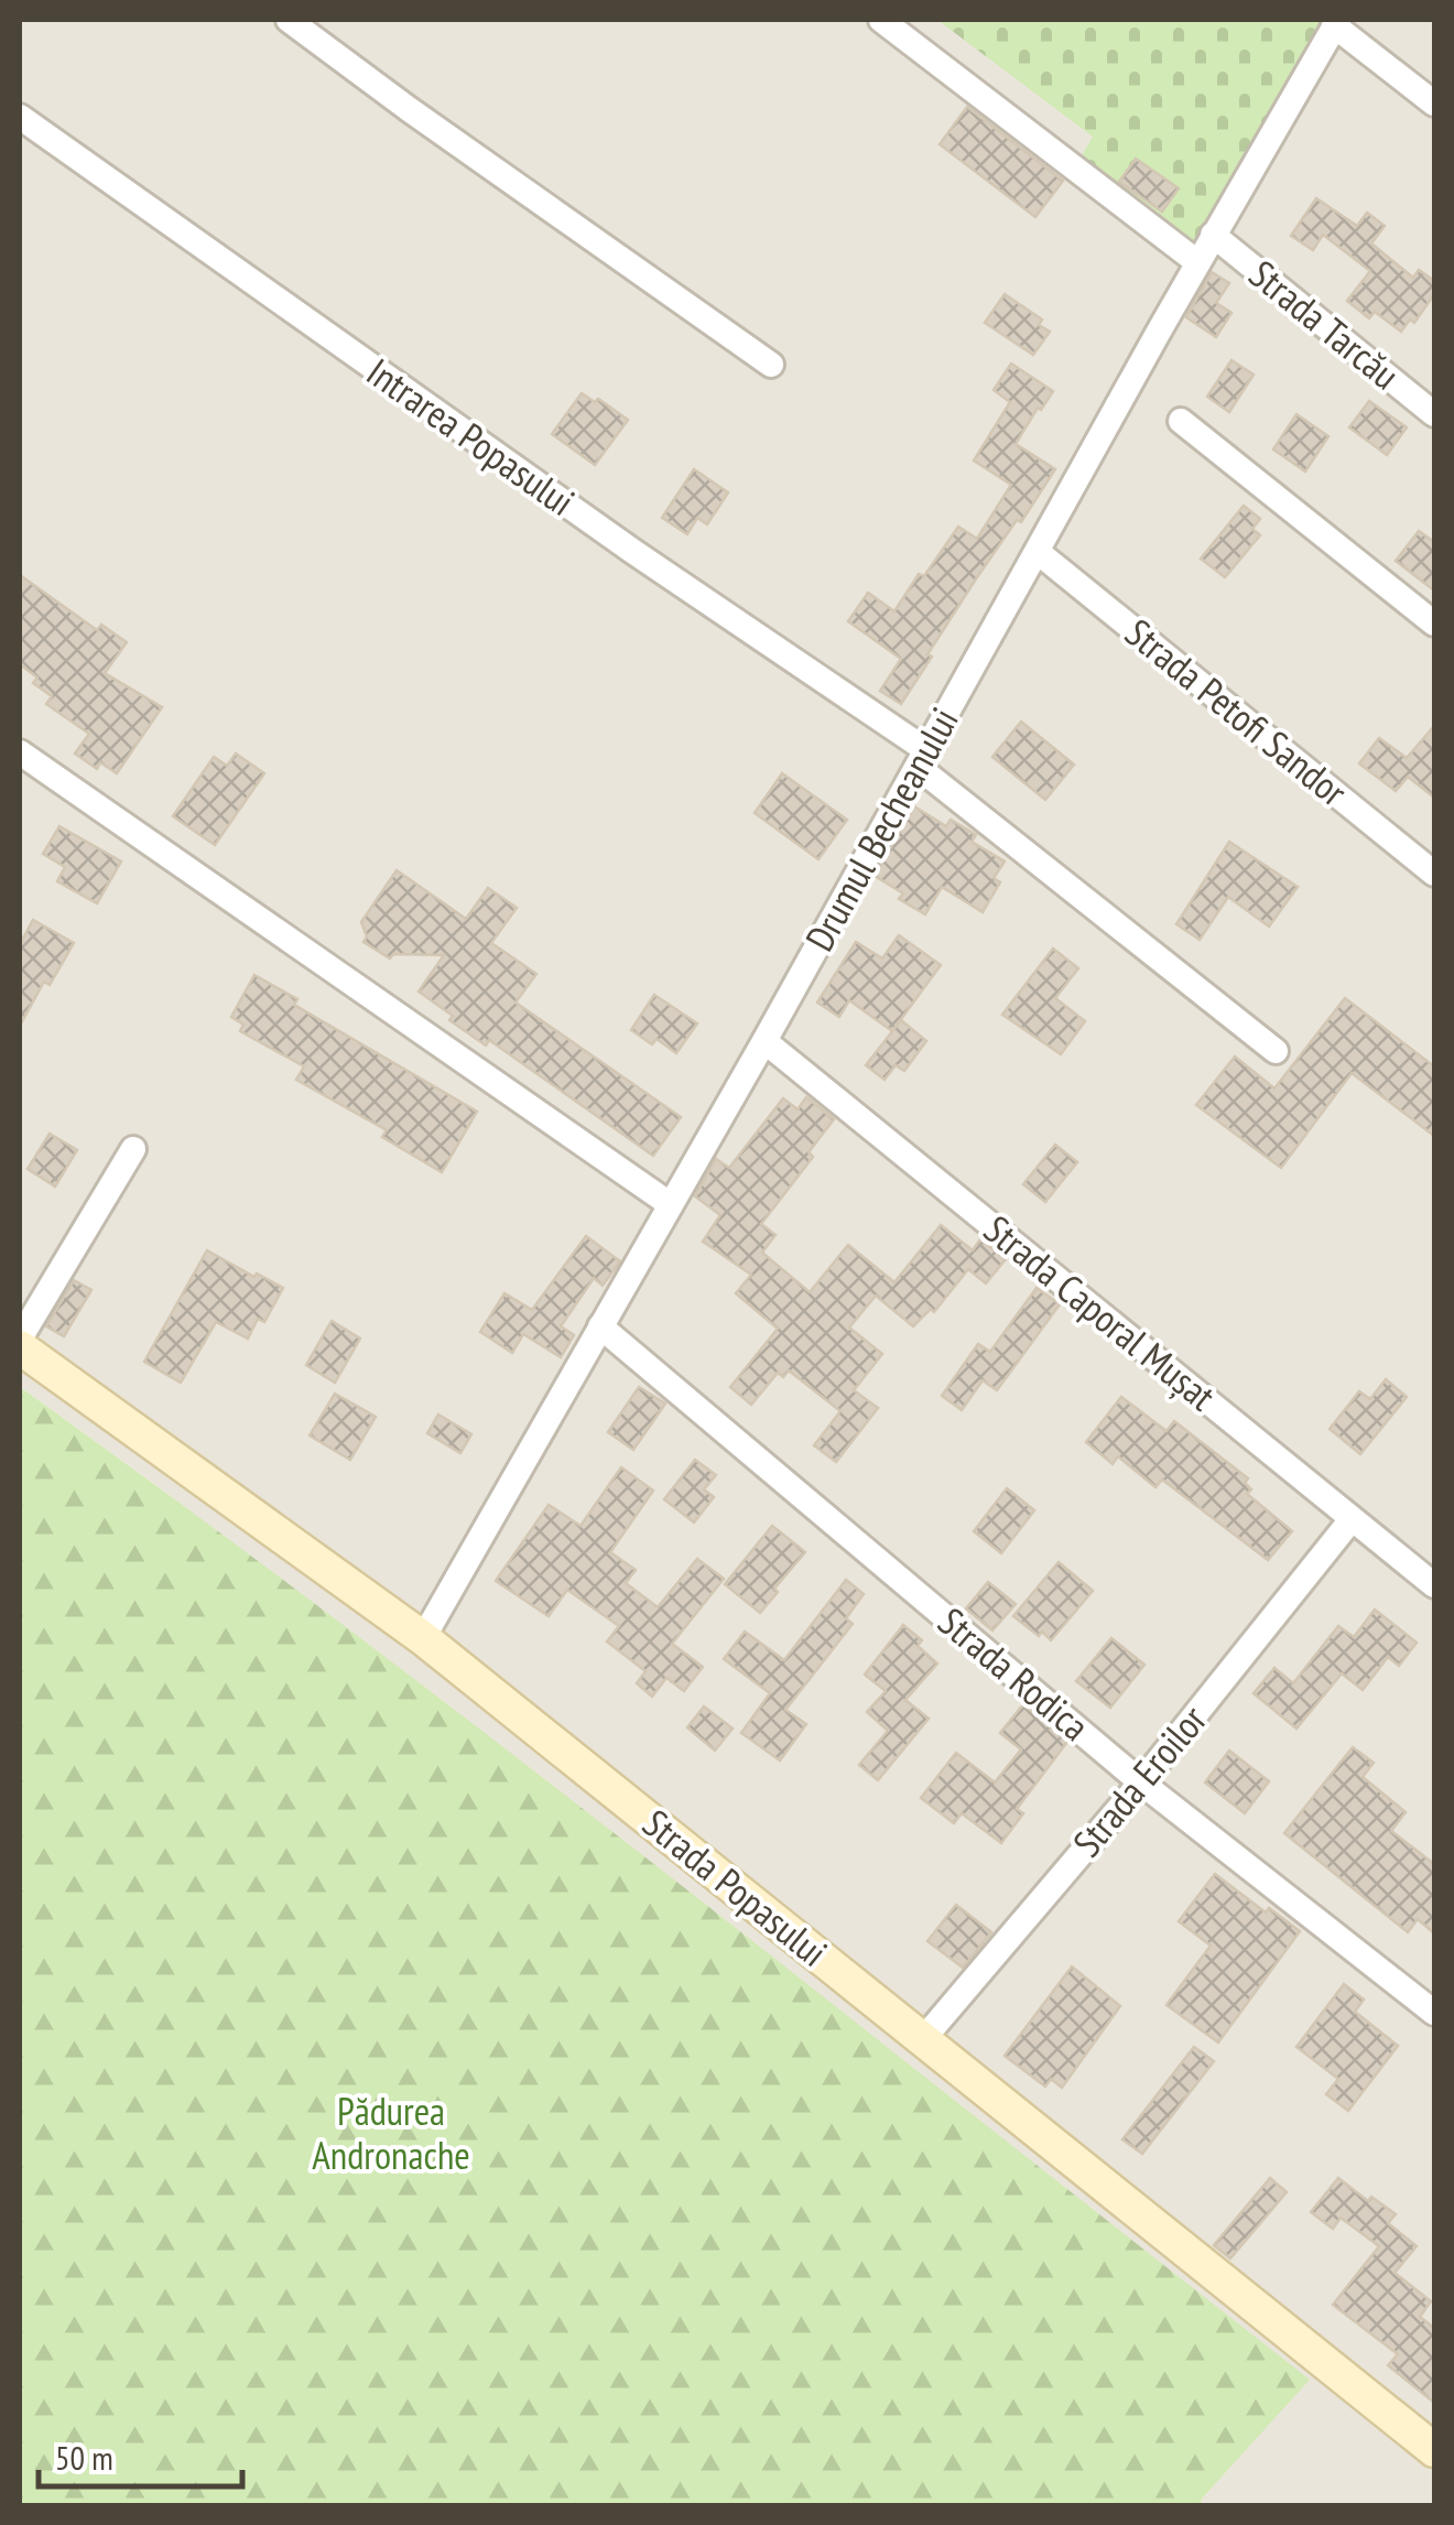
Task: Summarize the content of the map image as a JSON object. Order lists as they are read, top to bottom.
{
  "streets": {
    "street": [
      "Strada Tarcău",
      "Intrarea Popasului",
      "Strada Petofi Sandor",
      "Drumul Becheanului",
      "Strada Caporal Mușat",
      "Strada Rodica",
      "Strada Eroilor",
      "Strada Popasului"
    ]
  },
  "crossings": [
    ["Strada Tarcău", "Drumul Becheanului"],
    ["Intrarea Popasului", "Drumul Becheanului"],
    ["Strada Petofi Sandor", "Drumul Becheanului"],
    ["Drumul Becheanului", "Strada Caporal Mușat"],
    ["Drumul Becheanului", "Strada Rodica"],
    ["Drumul Becheanului", "Strada Popasului"],
    ["Strada Caporal Mușat", "Strada Eroilor"],
    ["Strada Rodica", "Strada Eroilor"],
    ["Strada Eroilor", "Strada Popasului"]
  ],
  "parks": ["Pădurea Andronache"],
  "scale_bar": "50 m"
}
